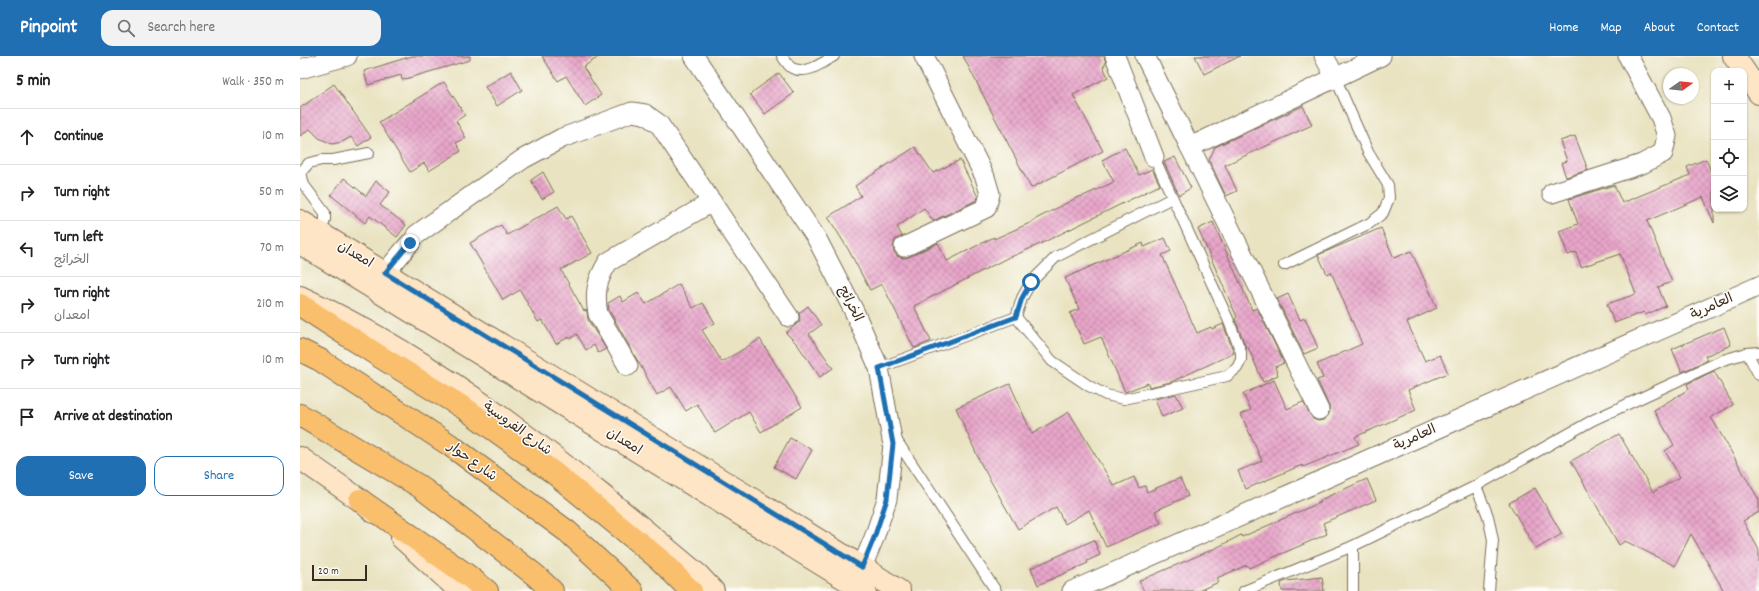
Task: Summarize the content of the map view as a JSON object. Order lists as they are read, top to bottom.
{
  "streets": {
    "highway": ["شارع حوار"],
    "street": [
      "امعدان",
      "الخرائج",
      "العامرية",
      "شارع الفروسية"
    ]
  },
  "crossings": [
    ["امعدان", "الخرائج"]
  ],
  "scale_bar": "20 m",
  "north": "right",
  "page": {
    "header": "Pinpoint",
    "search": "Search here",
    "nav": [
      "Home",
      "Map",
      "About",
      "Contact"
    ],
    "heading": ["5 min", "Walk · 350 m"],
    "map_buttons": ["+", "−"],
    "list": [
      ["Continue", "10 m"],
      ["Turn right", "50 m"],
      ["Turn left", "الخرائج", "70 m"],
      ["Turn right", "امعدان", "210 m"],
      ["Turn right", "10 m"],
      "Arrive at destination"
    ],
    "buttons": ["Save", "Share"],
    "scale": "20 m"
  }
}
